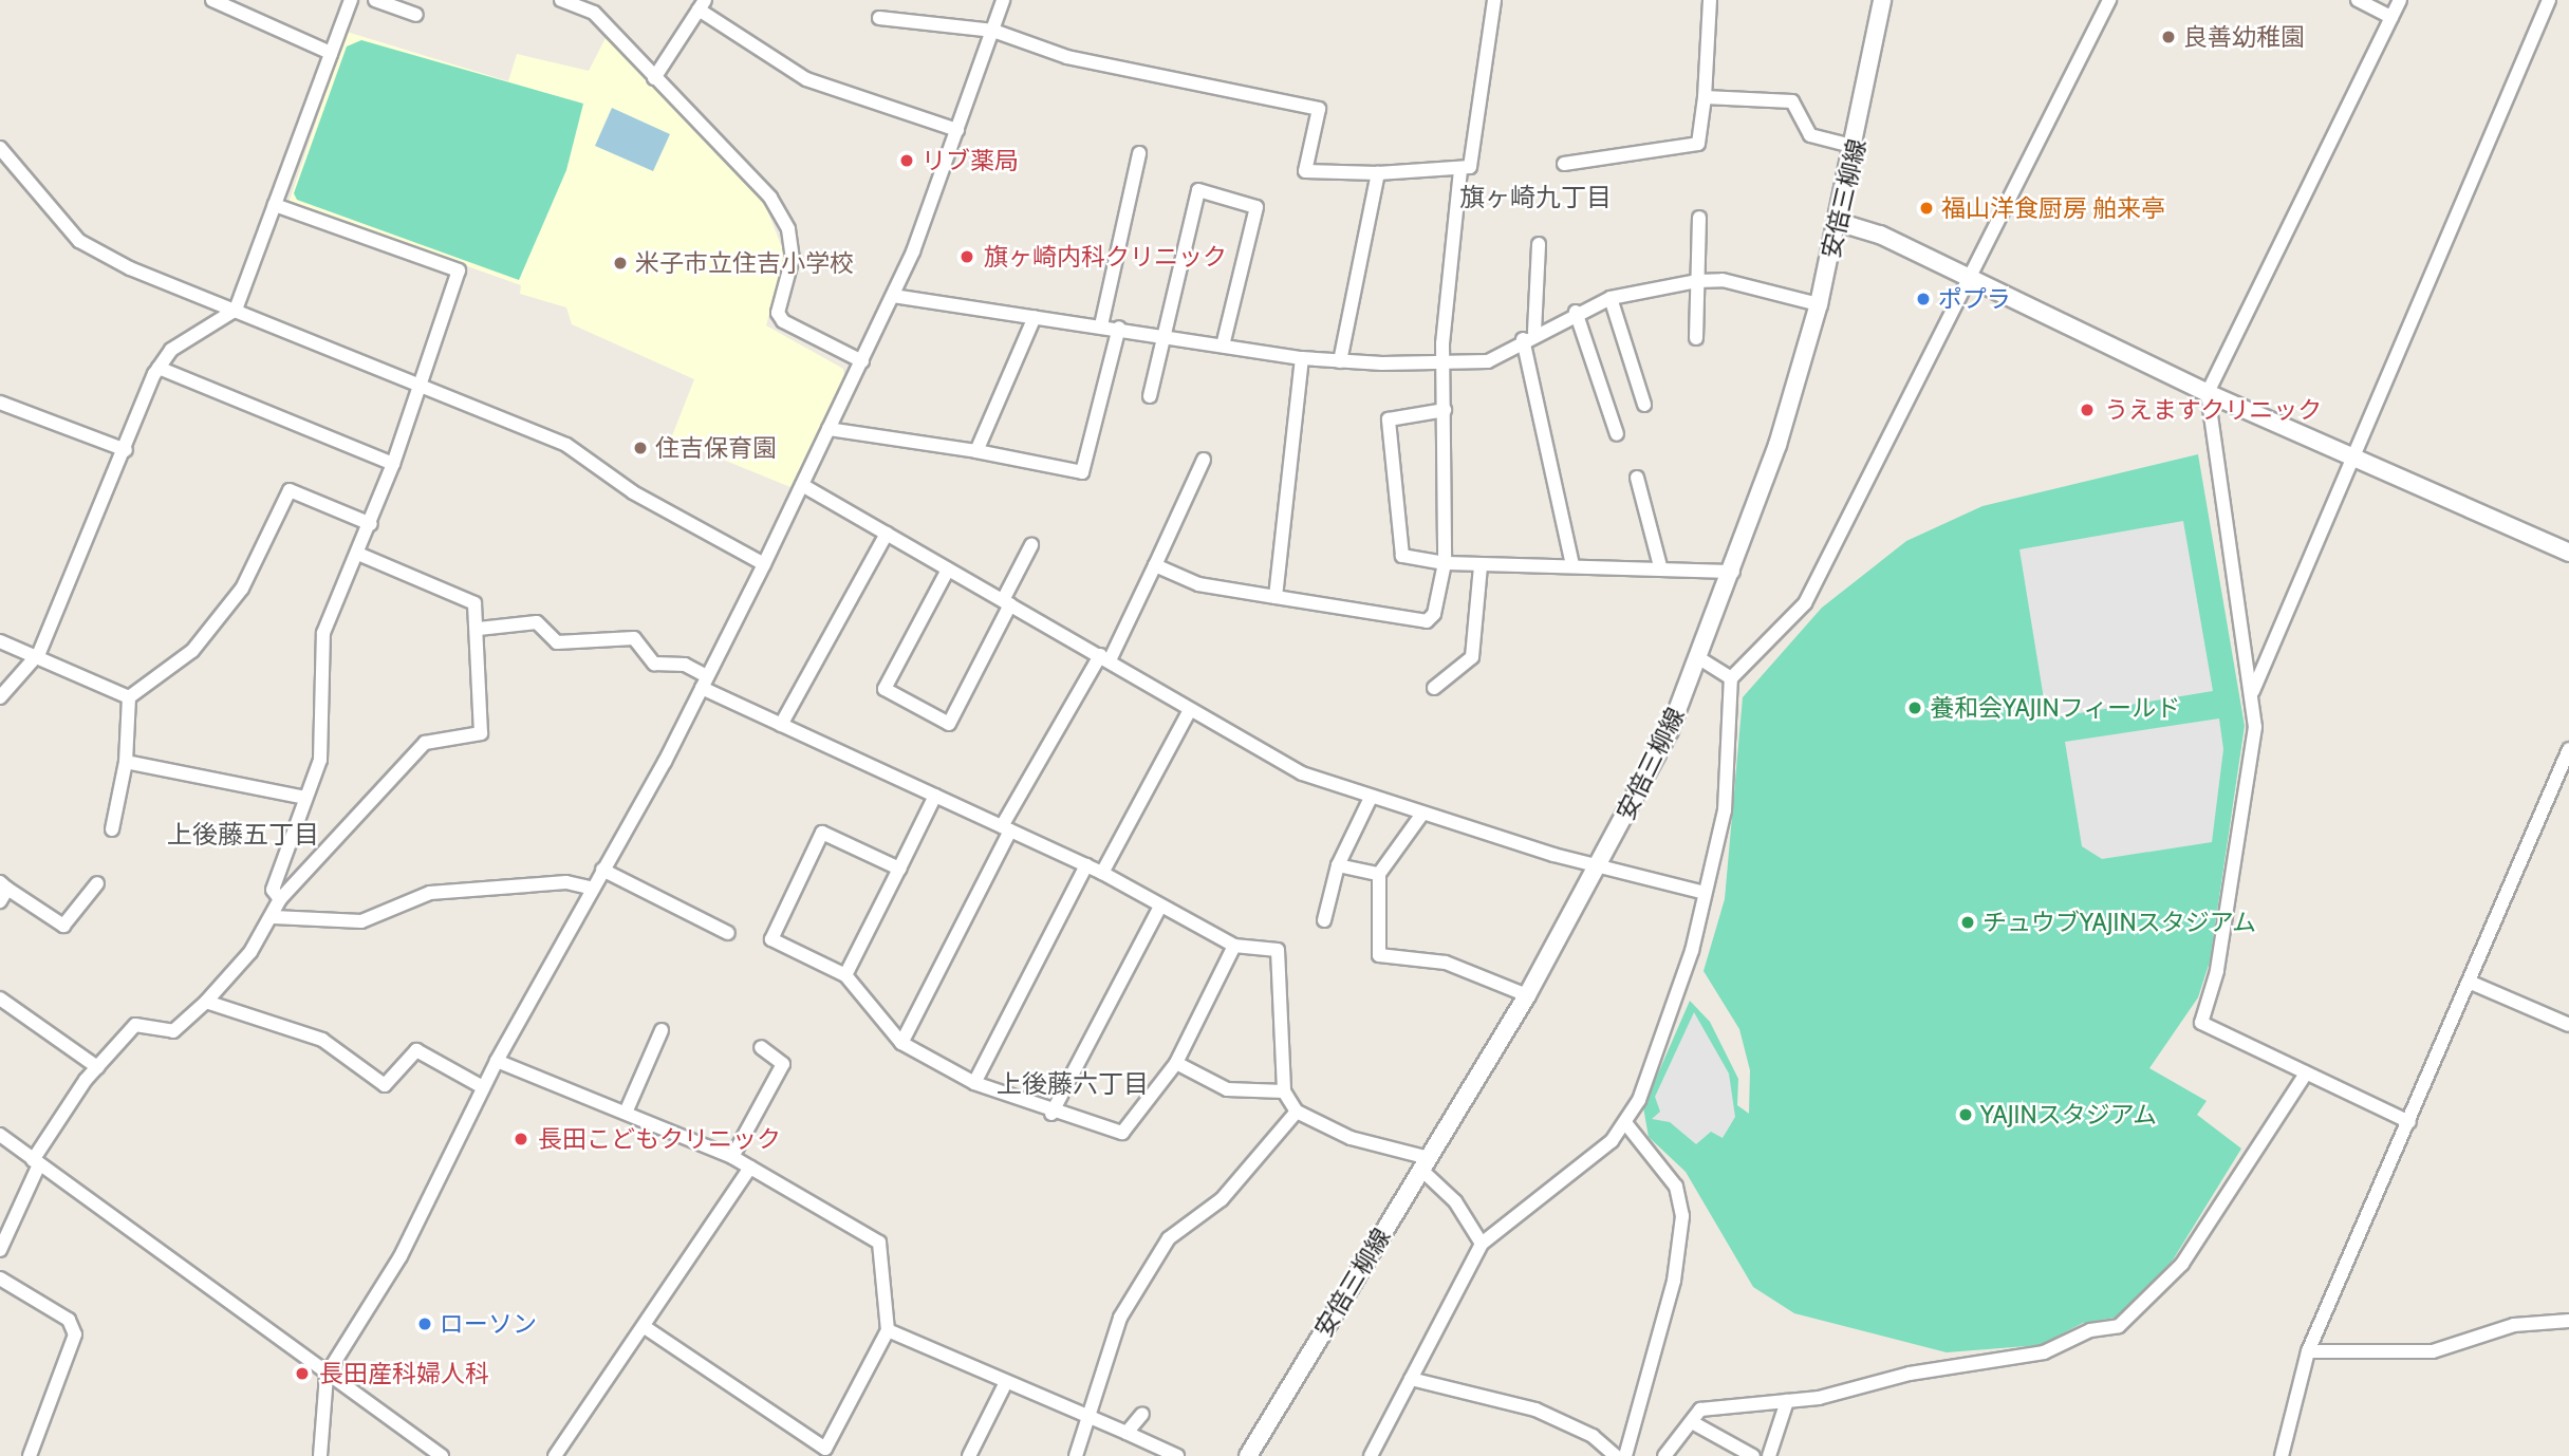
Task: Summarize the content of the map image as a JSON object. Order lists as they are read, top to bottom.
{
  "streets": {
    "street": ["安倍三柳線"]
  },
  "districts": ["旗ヶ崎九丁目", "上後藤五丁目", "上後藤六丁目"],
  "places": [
    "良善幼稚園",
    "リブ薬局",
    "福山洋食厨房 舶来亭",
    "旗ヶ崎内科クリニック",
    "米子市立住吉小学校",
    "ポプラ",
    "うえますクリニック",
    "住吉保育園",
    "養和会YAJINフィールド",
    "チュウブYAJINスタジアム",
    "YAJINスタジアム",
    "長田こどもクリニック",
    "ローソン",
    "長田産科婦人科"
  ]
}
